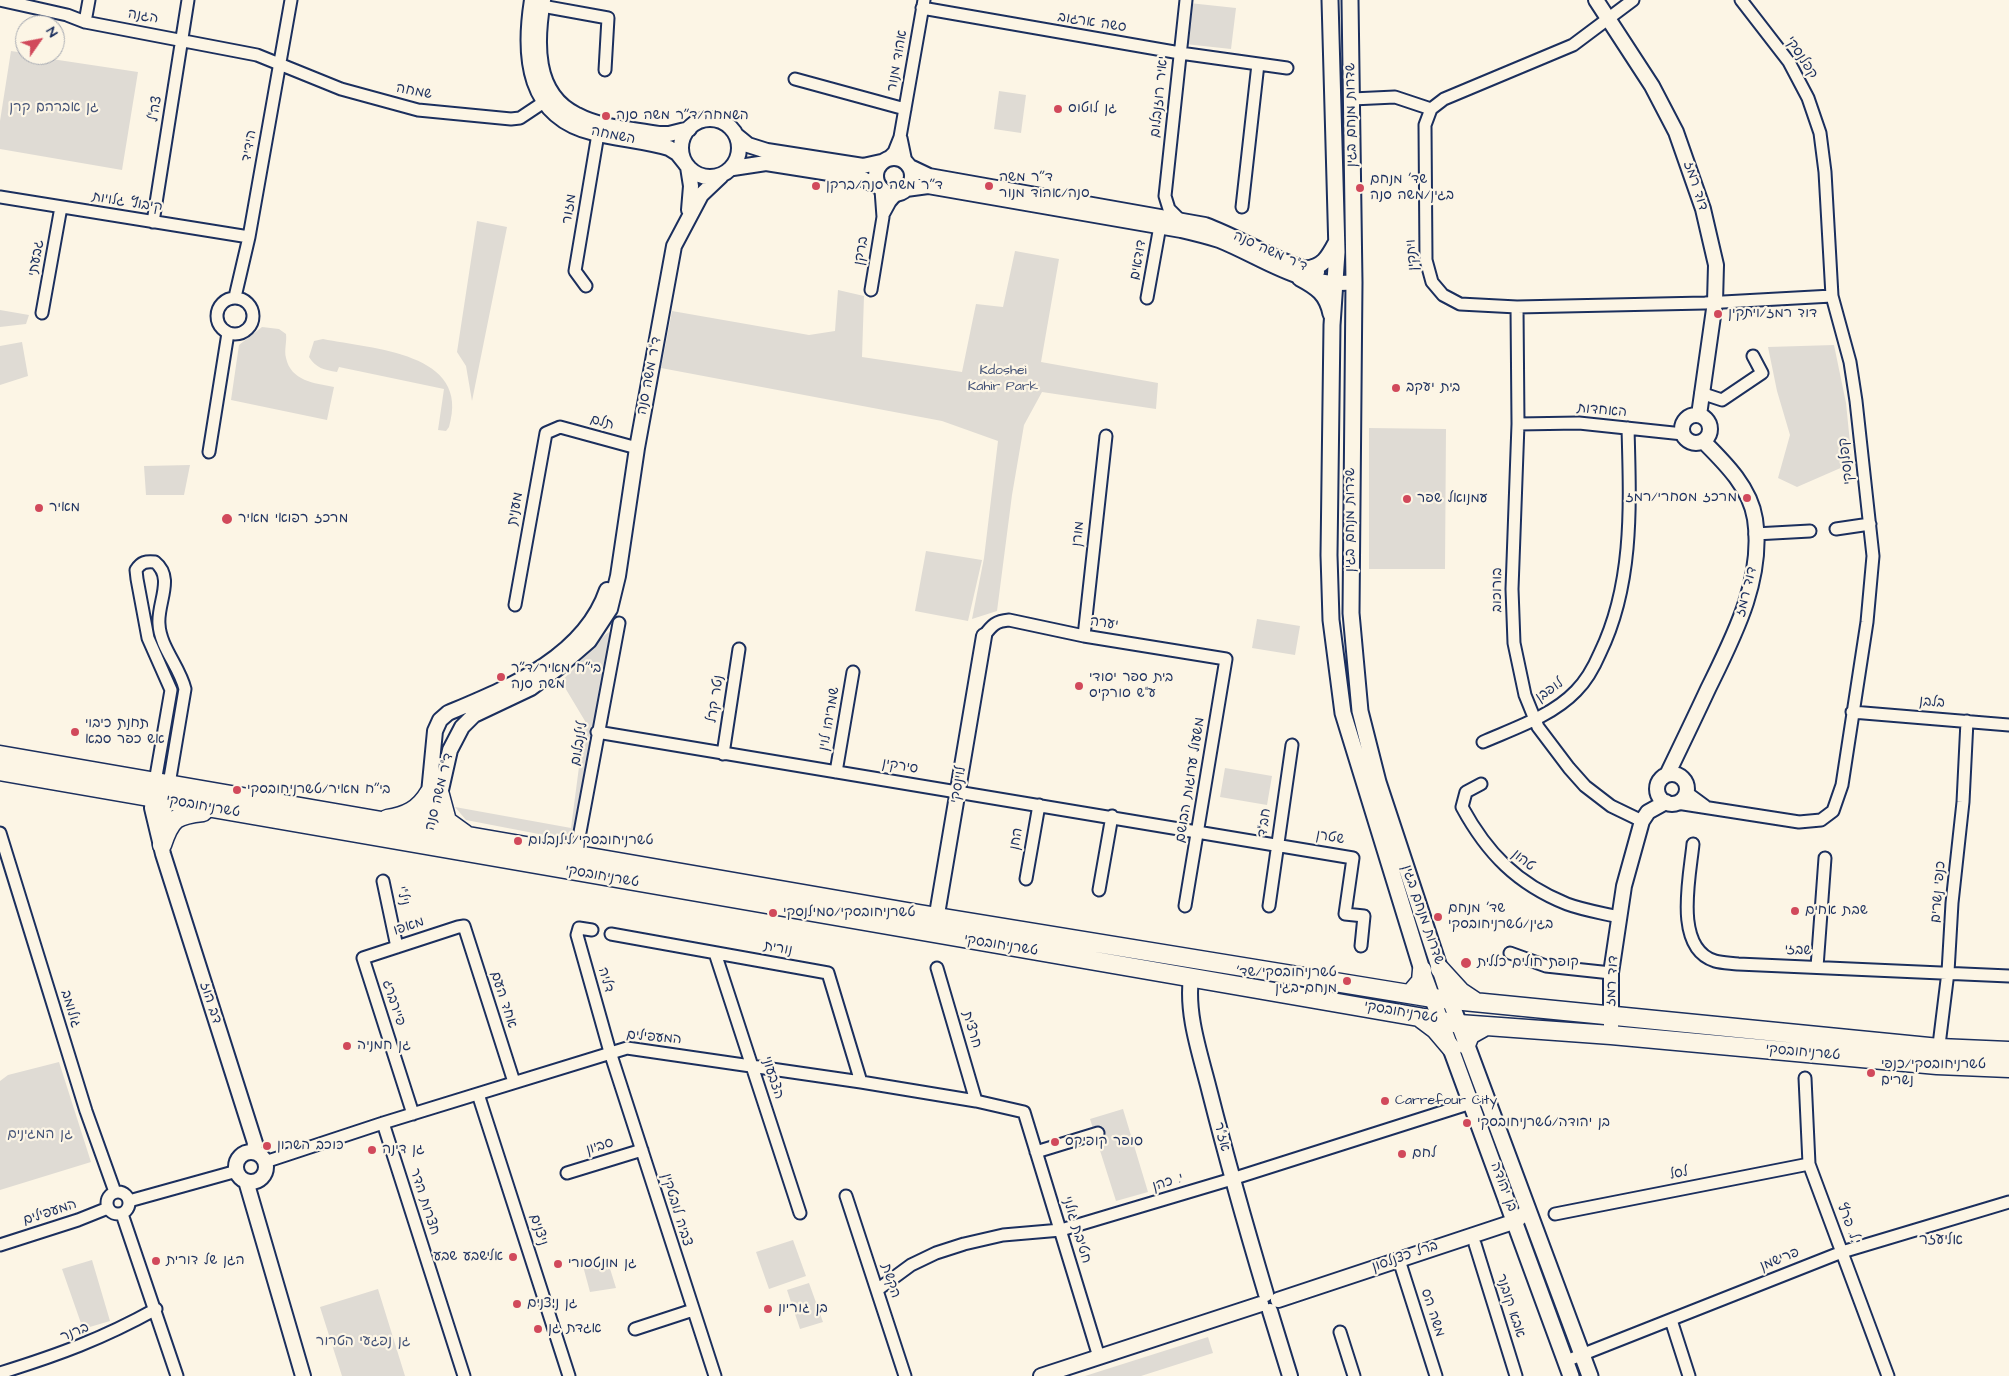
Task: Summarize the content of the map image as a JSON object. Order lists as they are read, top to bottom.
{
  "streets": {
    "main road": ["שדרות מנחם בגין", "טשרניחובסקי", "בן יהודה"],
    "street": [
      "הגנה",
      "סשה ארגוב",
      "קפלנסקי",
      "אהוד מנור",
      "שמחה",
      "יאיר רוזנבלום",
      "צה\"ל",
      "השמחה",
      "הידיד",
      "דוד רמז",
      "קיבוץ גלויות",
      "מזור",
      "ברקן",
      "ד\"ר משה סנה",
      "ויתקין",
      "גבעתי",
      "דודאים",
      "האחדות",
      "תלם",
      "מענית",
      "מורן",
      "בורוכוב",
      "יערה",
      "לופבן",
      "נטר קרל",
      "בלבן",
      "שמריהו לוין",
      "לילנבלום",
      "סירקין",
      "משעול ערוגות הבושם",
      "לוינסקי",
      "חב\"ד",
      "שטרן",
      "החן",
      "טהון",
      "כנפי נשרים",
      "ניל\"י",
      "מאפו",
      "נורית",
      "שבזי",
      "דליה",
      "אחד העם",
      "דב הוז",
      "פיירברג",
      "גולומב",
      "חרצית",
      "המעפילים",
      "הצבעוני",
      "אז\"ר",
      "סביון",
      "לסל",
      "י. כהן",
      "חצרות הדר",
      "צביה לובטקין",
      "י.ל. פרץ",
      "ניצנים",
      "חטיבת גולני",
      "ברל כצנלסון",
      "פרישמן",
      "הקשת",
      "אבא קובנר",
      "משה הס",
      "ברנר"
    ]
  },
  "crossings": [
    ["הגנה", "שמחה"],
    ["הגנה", "צה\"ל"],
    ["הגנה", "הידיד"],
    ["סשה ארגוב", "אהוד מנור"],
    ["סשה ארגוב", "יאיר רוזנבלום"],
    ["קפלנסקי", "דוד רמז"],
    ["קפלנסקי", "ויתקין"],
    ["קפלנסקי", "בלבן"],
    ["אהוד מנור", "ברקן"],
    ["אהוד מנור", "ד\"ר משה סנה"],
    ["שמחה", "השמחה"],
    ["שמחה", "הידיד"],
    ["צה\"ל", "קיבוץ גלויות"],
    ["שדרות מנחם בגין", "ד\"ר משה סנה"],
    ["שדרות מנחם בגין", "טשרניחובסקי"],
    ["שדרות מנחם בגין", "בן יהודה"],
    ["השמחה", "מזור"],
    ["השמחה", "ד\"ר משה סנה"],
    ["הידיד", "קיבוץ גלויות"],
    ["דוד רמז", "ויתקין"],
    ["דוד רמז", "האחדות"],
    ["דוד רמז", "בורוכוב"],
    ["דוד רמז", "טשרניחובסקי"],
    ["דוד רמז", "טהון"],
    ["קיבוץ גלויות", "גבעתי"],
    ["ברקן", "ד\"ר משה סנה"],
    ["ד\"ר משה סנה", "דודאים"],
    ["ד\"ר משה סנה", "תלם"],
    ["ד\"ר משה סנה", "טשרניחובסקי"],
    ["ויתקין", "בורוכוב"],
    ["האחדות", "בורוכוב"],
    ["האחדות", "לופבן"],
    ["תלם", "מענית"],
    ["מורן", "יערה"],
    ["בורוכוב", "לופבן"],
    ["יערה", "משעול ערוגות הבושם"],
    ["יערה", "לוינסקי"],
    ["נטר קרל", "סירקין"],
    ["בלבן", "כנפי נשרים"],
    ["שמריהו לוין", "סירקין"],
    ["לילנבלום", "סירקין"],
    ["לילנבלום", "טשרניחובסקי"],
    ["סירקין", "משעול ערוגות הבושם"],
    ["סירקין", "לוינסקי"],
    ["סירקין", "שטרן"],
    ["סירקין", "החן"],
    ["משעול ערוגות הבושם", "שטרן"],
    ["לוינסקי", "טשרניחובסקי"],
    ["טשרניחובסקי", "כנפי נשרים"],
    ["טשרניחובסקי", "דב הוז"],
    ["טשרניחובסקי", "אז\"ר"],
    ["טשרניחובסקי", "בן יהודה"],
    ["חב\"ד", "שטרן"],
    ["כנפי נשרים", "שבזי"],
    ["ניל\"י", "מאפו"],
    ["מאפו", "אחד העם"],
    ["מאפו", "פיירברג"],
    ["נורית", "המעפילים"],
    ["נורית", "הצבעוני"],
    ["דליה", "המעפילים"],
    ["דליה", "צביה לובטקין"],
    ["אחד העם", "המעפילים"],
    ["דב הוז", "המעפילים"],
    ["פיירברג", "המעפילים"],
    ["גולומב", "המעפילים"],
    ["חרצית", "המעפילים"],
    ["המעפילים", "הצבעוני"],
    ["המעפילים", "חצרות הדר"],
    ["המעפילים", "צביה לובטקין"],
    ["המעפילים", "ניצנים"],
    ["המעפילים", "חטיבת גולני"],
    ["אז\"ר", "י. כהן"],
    ["אז\"ר", "ברל כצנלסון"],
    ["סביון", "צביה לובטקין"],
    ["לסל", "י.ל. פרץ"],
    ["י. כהן", "בן יהודה"],
    ["י. כהן", "חטיבת גולני"],
    ["י. כהן", "הקשת"],
    ["בן יהודה", "ברל כצנלסון"],
    ["בן יהודה", "פרישמן"],
    ["י.ל. פרץ", "פרישמן"],
    ["חטיבת גולני", "ברל כצנלסון"],
    ["ברל כצנלסון", "משה הס"]
  ],
  "districts": ["אליעזר"],
  "parks": [
    "גן אברהם קרן",
    "Kdoshei Kahir Park",
    "גן המגינים",
    "גן נפגעי הטרור"
  ],
  "places": [
    "גן לוטוס",
    "השמחה/ד״ר משה סנה",
    "ד״ר משה סנה/ברקן",
    "ד״ר משה סנה/אהוד מנור",
    "שד׳ מנחם בגין/משה סנה",
    "דוד רמז/ויתקין",
    "בית יעקב",
    "מרכז מסחרי/רמז",
    "עמנואל שפר",
    "מאיר",
    "מרכז רפואי מאיר",
    "בי״ח מאיר/ד״ר משה סנה",
    "בית ספר יסודי ע\"ש סורקיס",
    "תחנת כיבוי אש כפר סבא",
    "בי״ח מאיר/טשרניחובסקי",
    "טשרניחובסקי/לילנבלום",
    "שבת אחים",
    "טשרניחובסקי/סמילנסקי",
    "שד׳ מנחם בגין/טשרניחובסקי",
    "קופת חולים כללית",
    "טשרניחובסקי/שד׳ מנחם בגין",
    "גן חמניה",
    "טשרניחובסקי/כנפי נשרים",
    "Carrefour City",
    "בן יהודה/טשרניחובסקי",
    "סופר קופיקס",
    "כוכב השרון",
    "גן דינה",
    "לחם",
    "אלישבע שבע",
    "הגן של דורית",
    "גן מונטסורי",
    "גן ניצנים",
    "בן גוריון",
    "אגדת גן"
  ],
  "north": "top right"
}
